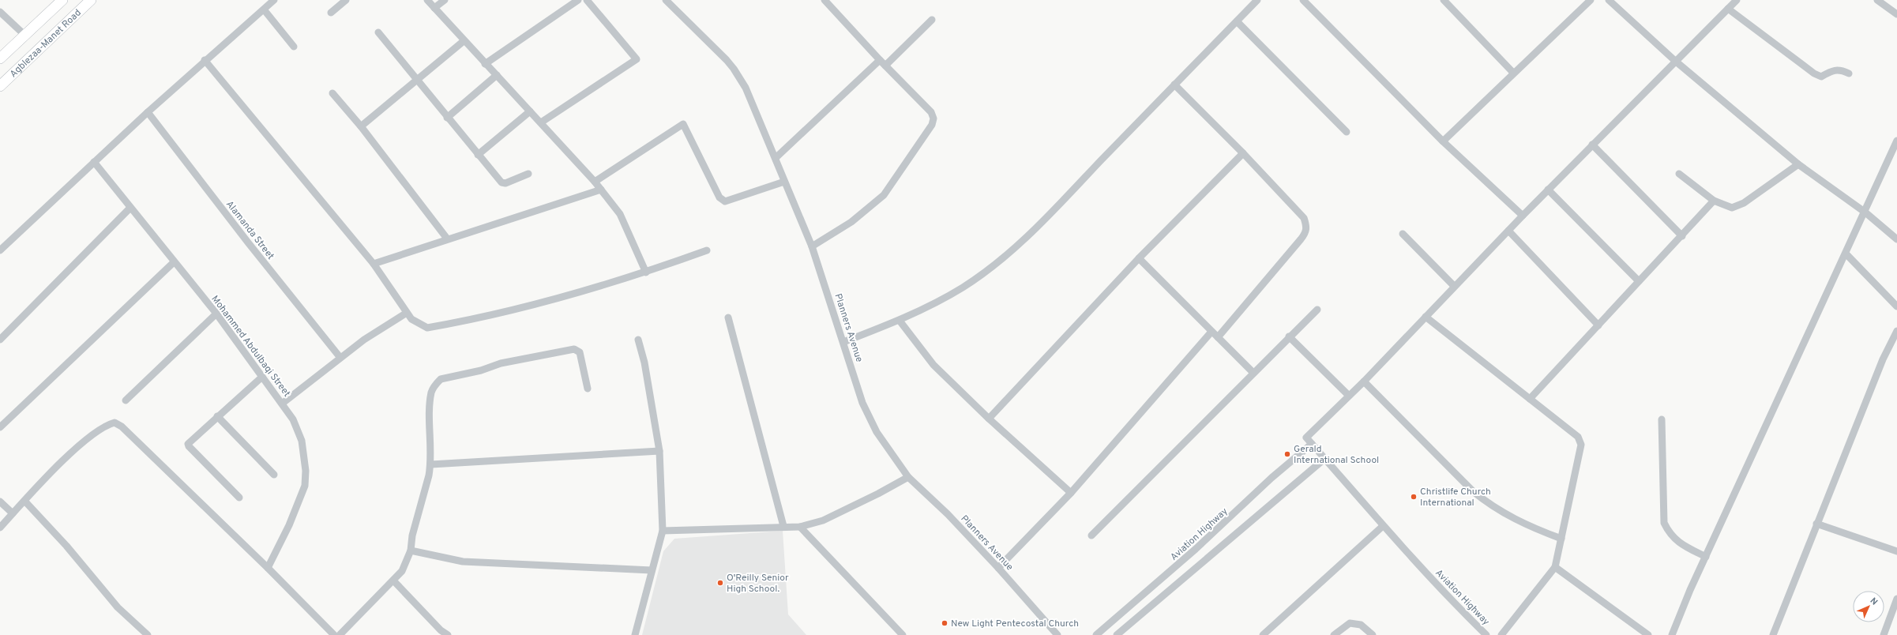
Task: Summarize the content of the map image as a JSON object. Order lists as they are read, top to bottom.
{
  "streets": {
    "main road": ["Agblezaa-Manet Road"],
    "street": [
      "Alamanda Street",
      "Planners Avenue",
      "Mohammed Abdulbaqi Street",
      "Aviation Highway"
    ]
  },
  "places": [
    "Gerald International School",
    "Christlife Church International",
    "O'Reilly Senior High School.",
    "New Light Pentecostal Church"
  ],
  "north": "top right"
}
